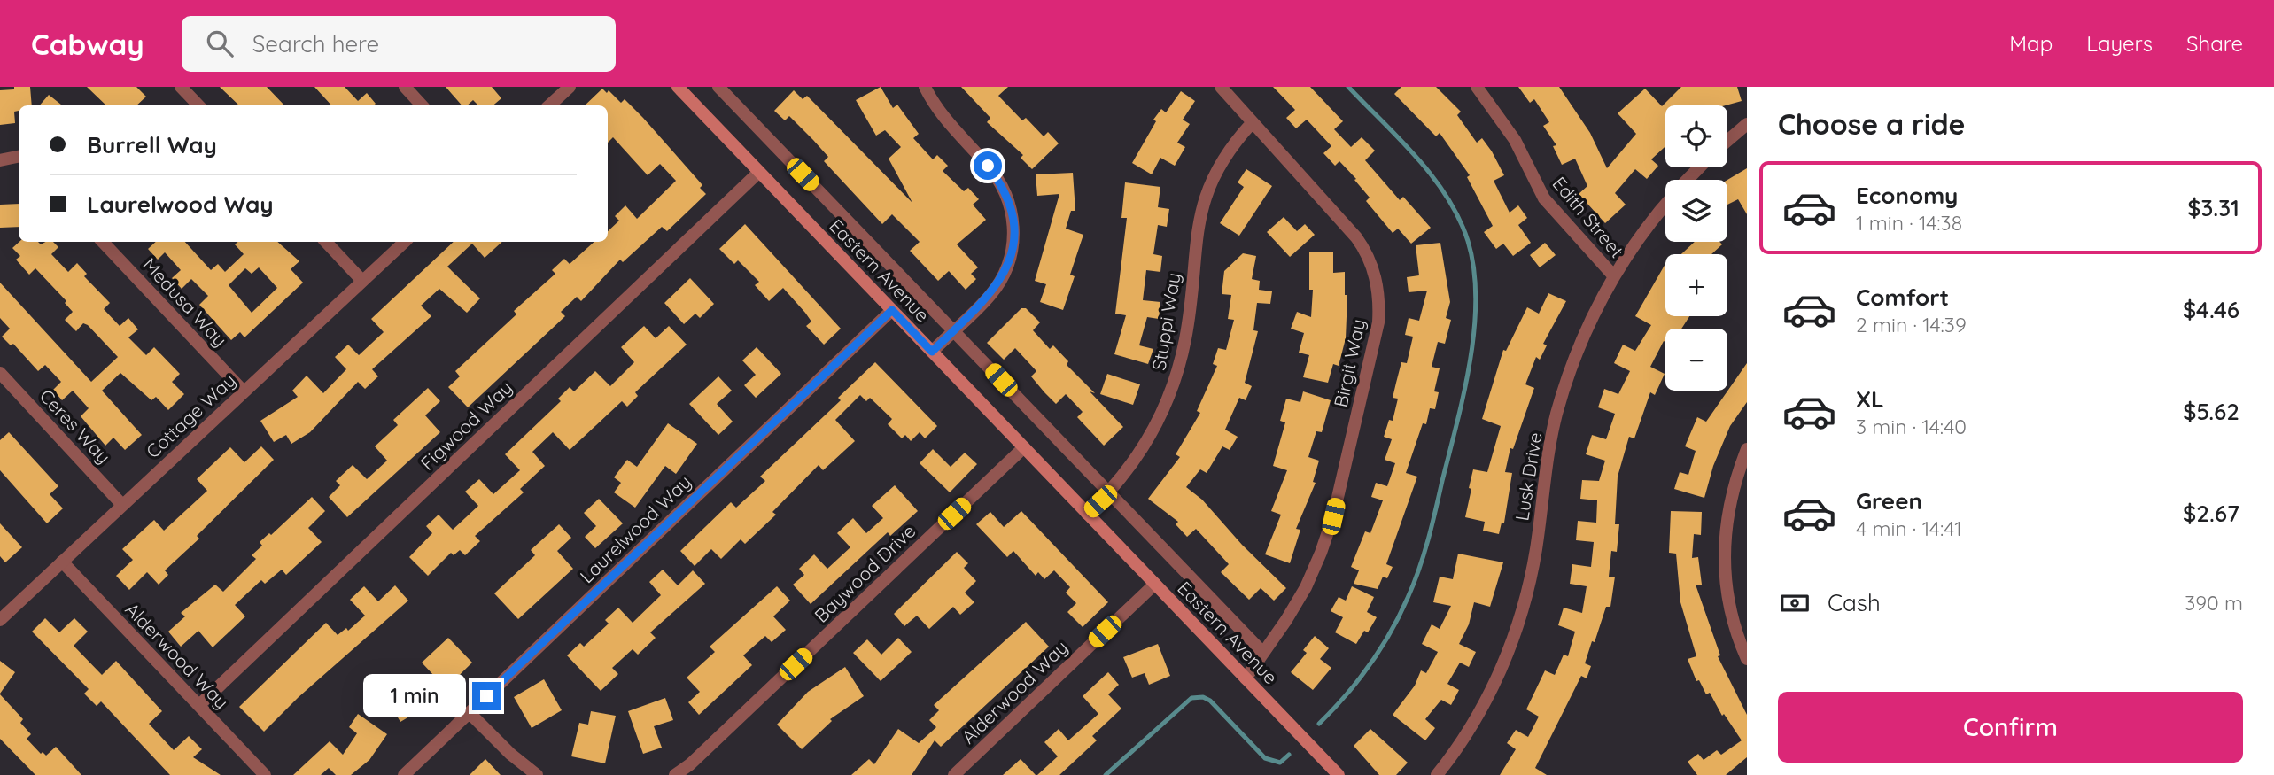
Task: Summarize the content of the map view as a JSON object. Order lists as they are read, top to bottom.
{
  "streets": {
    "main road": ["Eastern Avenue"],
    "street": [
      "Edith Street",
      "Medusa Way",
      "Stuppi Way",
      "Birgit Way",
      "Cottage Way",
      "Figwood Way",
      "Ceres Way",
      "Lusk Drive",
      "Laurelwood Way",
      "Baywood Drive",
      "Alderwood Way"
    ]
  },
  "crossings": [
    ["Edith Street", "Lusk Drive"],
    ["Eastern Avenue", "Stuppi Way"],
    ["Eastern Avenue", "Birgit Way"],
    ["Eastern Avenue", "Figwood Way"],
    ["Eastern Avenue", "Laurelwood Way"],
    ["Eastern Avenue", "Baywood Drive"],
    ["Eastern Avenue", "Alderwood Way"],
    ["Medusa Way", "Cottage Way"],
    ["Stuppi Way", "Birgit Way"],
    ["Cottage Way", "Ceres Way"],
    ["Cottage Way", "Alderwood Way"],
    ["Figwood Way", "Alderwood Way"]
  ],
  "page": {
    "header": "Cabway",
    "search": "Search here",
    "nav": ["Map", "Layers", "Share"],
    "heading": "Choose a ride",
    "map_buttons": ["+", "−"],
    "banner": ["Burrell Way", "Laurelwood Way"],
    "list": [
      {
        "name": "Economy",
        "note": "1 min · 14:38",
        "value": "$3.31"
      },
      {
        "name": "Comfort",
        "note": "2 min · 14:39",
        "value": "$4.46"
      },
      {
        "name": "XL",
        "note": "3 min · 14:40",
        "value": "$5.62"
      },
      {
        "name": "Green",
        "note": "4 min · 14:41",
        "value": "$2.67"
      }
    ],
    "pay": ["Cash", "390 m"],
    "bubble": "1 min",
    "buttons": "Confirm"
  }
}
